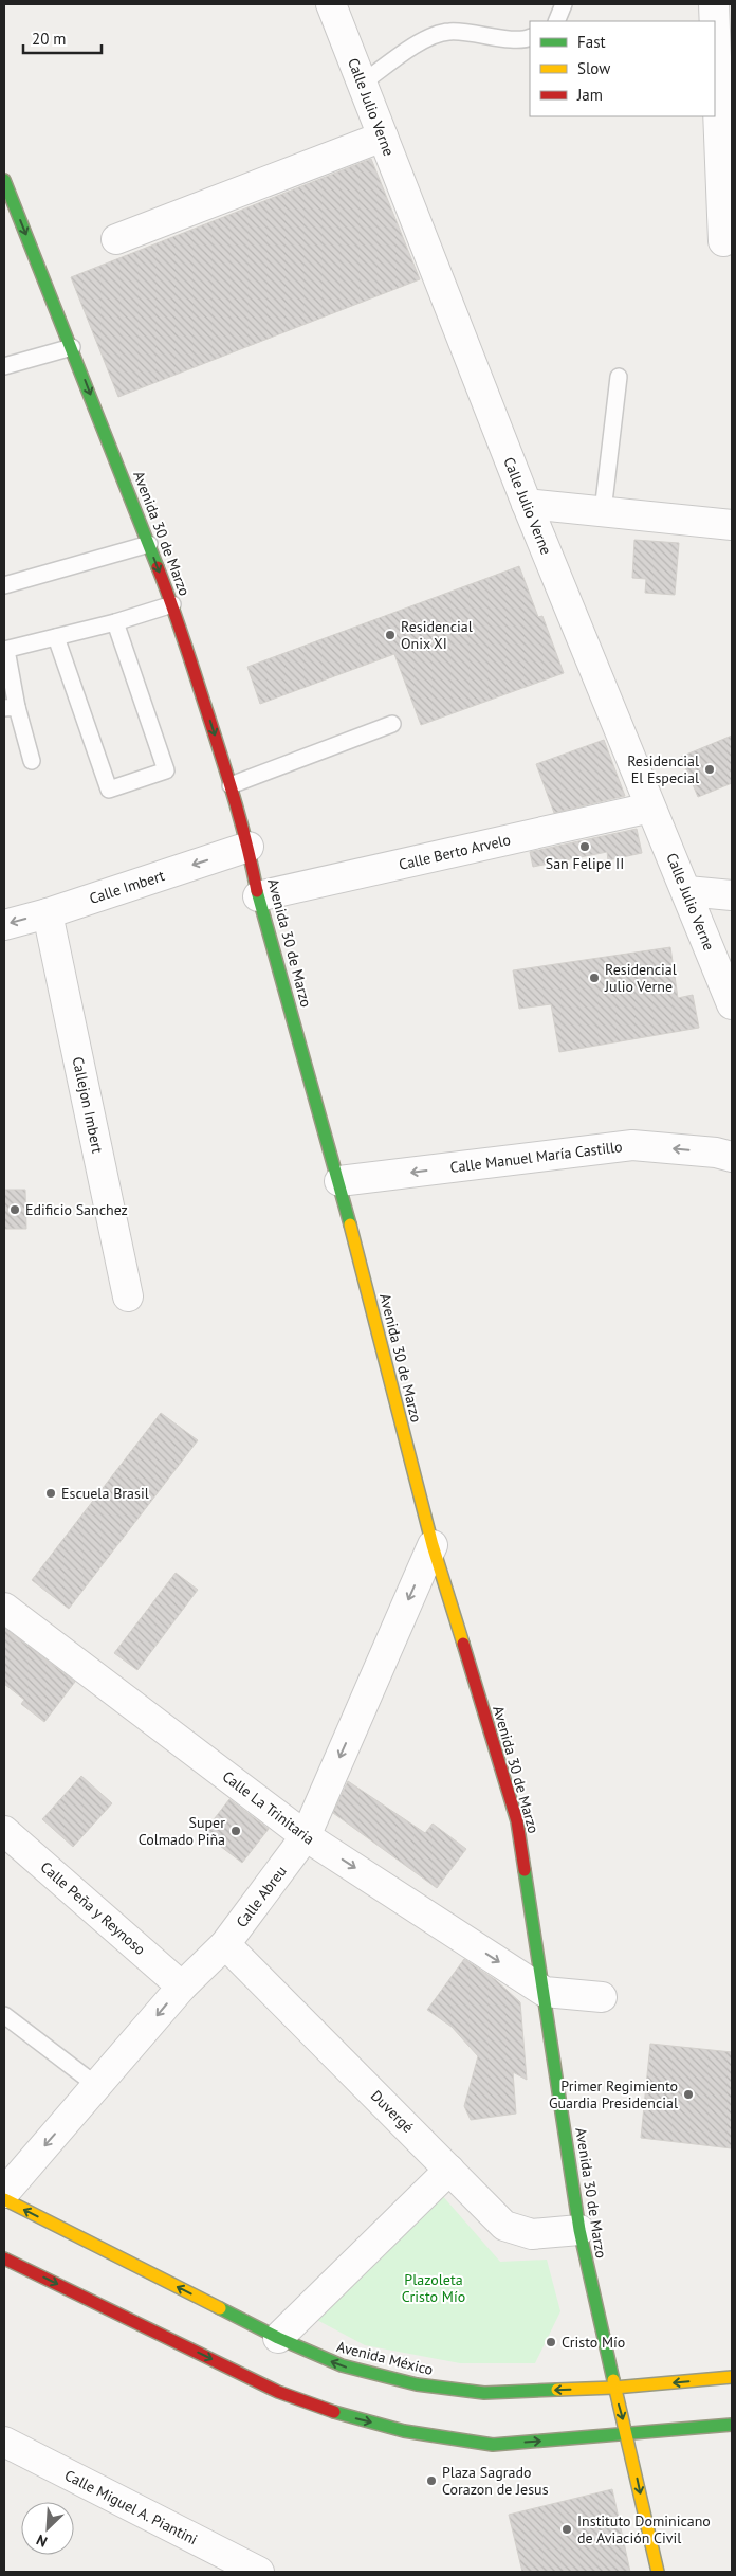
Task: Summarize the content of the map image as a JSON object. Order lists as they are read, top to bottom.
{
  "streets": {
    "main road": ["Avenida 30 de Marzo", "Avenida México"],
    "street": [
      "Calle Julio Verne",
      "Calle Berto Arvelo",
      "Calle Imbert",
      "Callejon Imbert",
      "Calle Manuel María Castillo",
      "Calle La Trinitaria",
      "Calle Abreu",
      "Calle Peña y Reynoso",
      "Duvergé",
      "Calle Miguel A. Piantini"
    ]
  },
  "crossings": [
    ["Calle Julio Verne", "Calle Berto Arvelo"],
    ["Avenida 30 de Marzo", "Calle Berto Arvelo"],
    ["Avenida 30 de Marzo", "Calle Imbert"],
    ["Avenida 30 de Marzo", "Calle Manuel María Castillo"],
    ["Avenida 30 de Marzo", "Calle La Trinitaria"],
    ["Avenida 30 de Marzo", "Calle Abreu"],
    ["Avenida 30 de Marzo", "Duvergé"],
    ["Avenida 30 de Marzo", "Avenida México"],
    ["Calle Imbert", "Callejon Imbert"],
    ["Calle La Trinitaria", "Calle Abreu"],
    ["Calle Abreu", "Calle Peña y Reynoso"],
    ["Calle Abreu", "Duvergé"]
  ],
  "one_way": [
    "Calle Imbert",
    "Calle Manuel María Castillo",
    "Calle La Trinitaria",
    "Calle Abreu"
  ],
  "parks": ["Plazoleta Cristo Mío"],
  "places": [
    "Residencial Onix XI",
    "Residencial El Especial",
    "San Felipe II",
    "Residencial Julio Verne",
    "Edificio Sanchez",
    "Escuela Brasil",
    "Super Colmado Piña",
    "Primer Regimiento Guardia Presidencial",
    "Cristo Mío",
    "Plaza Sagrado Corazon de Jesus",
    "Instituto Dominicano de Aviación Civil"
  ],
  "legend": ["Fast", "Slow", "Jam"],
  "scale_bar": "20 m",
  "north": "bottom left"
}
